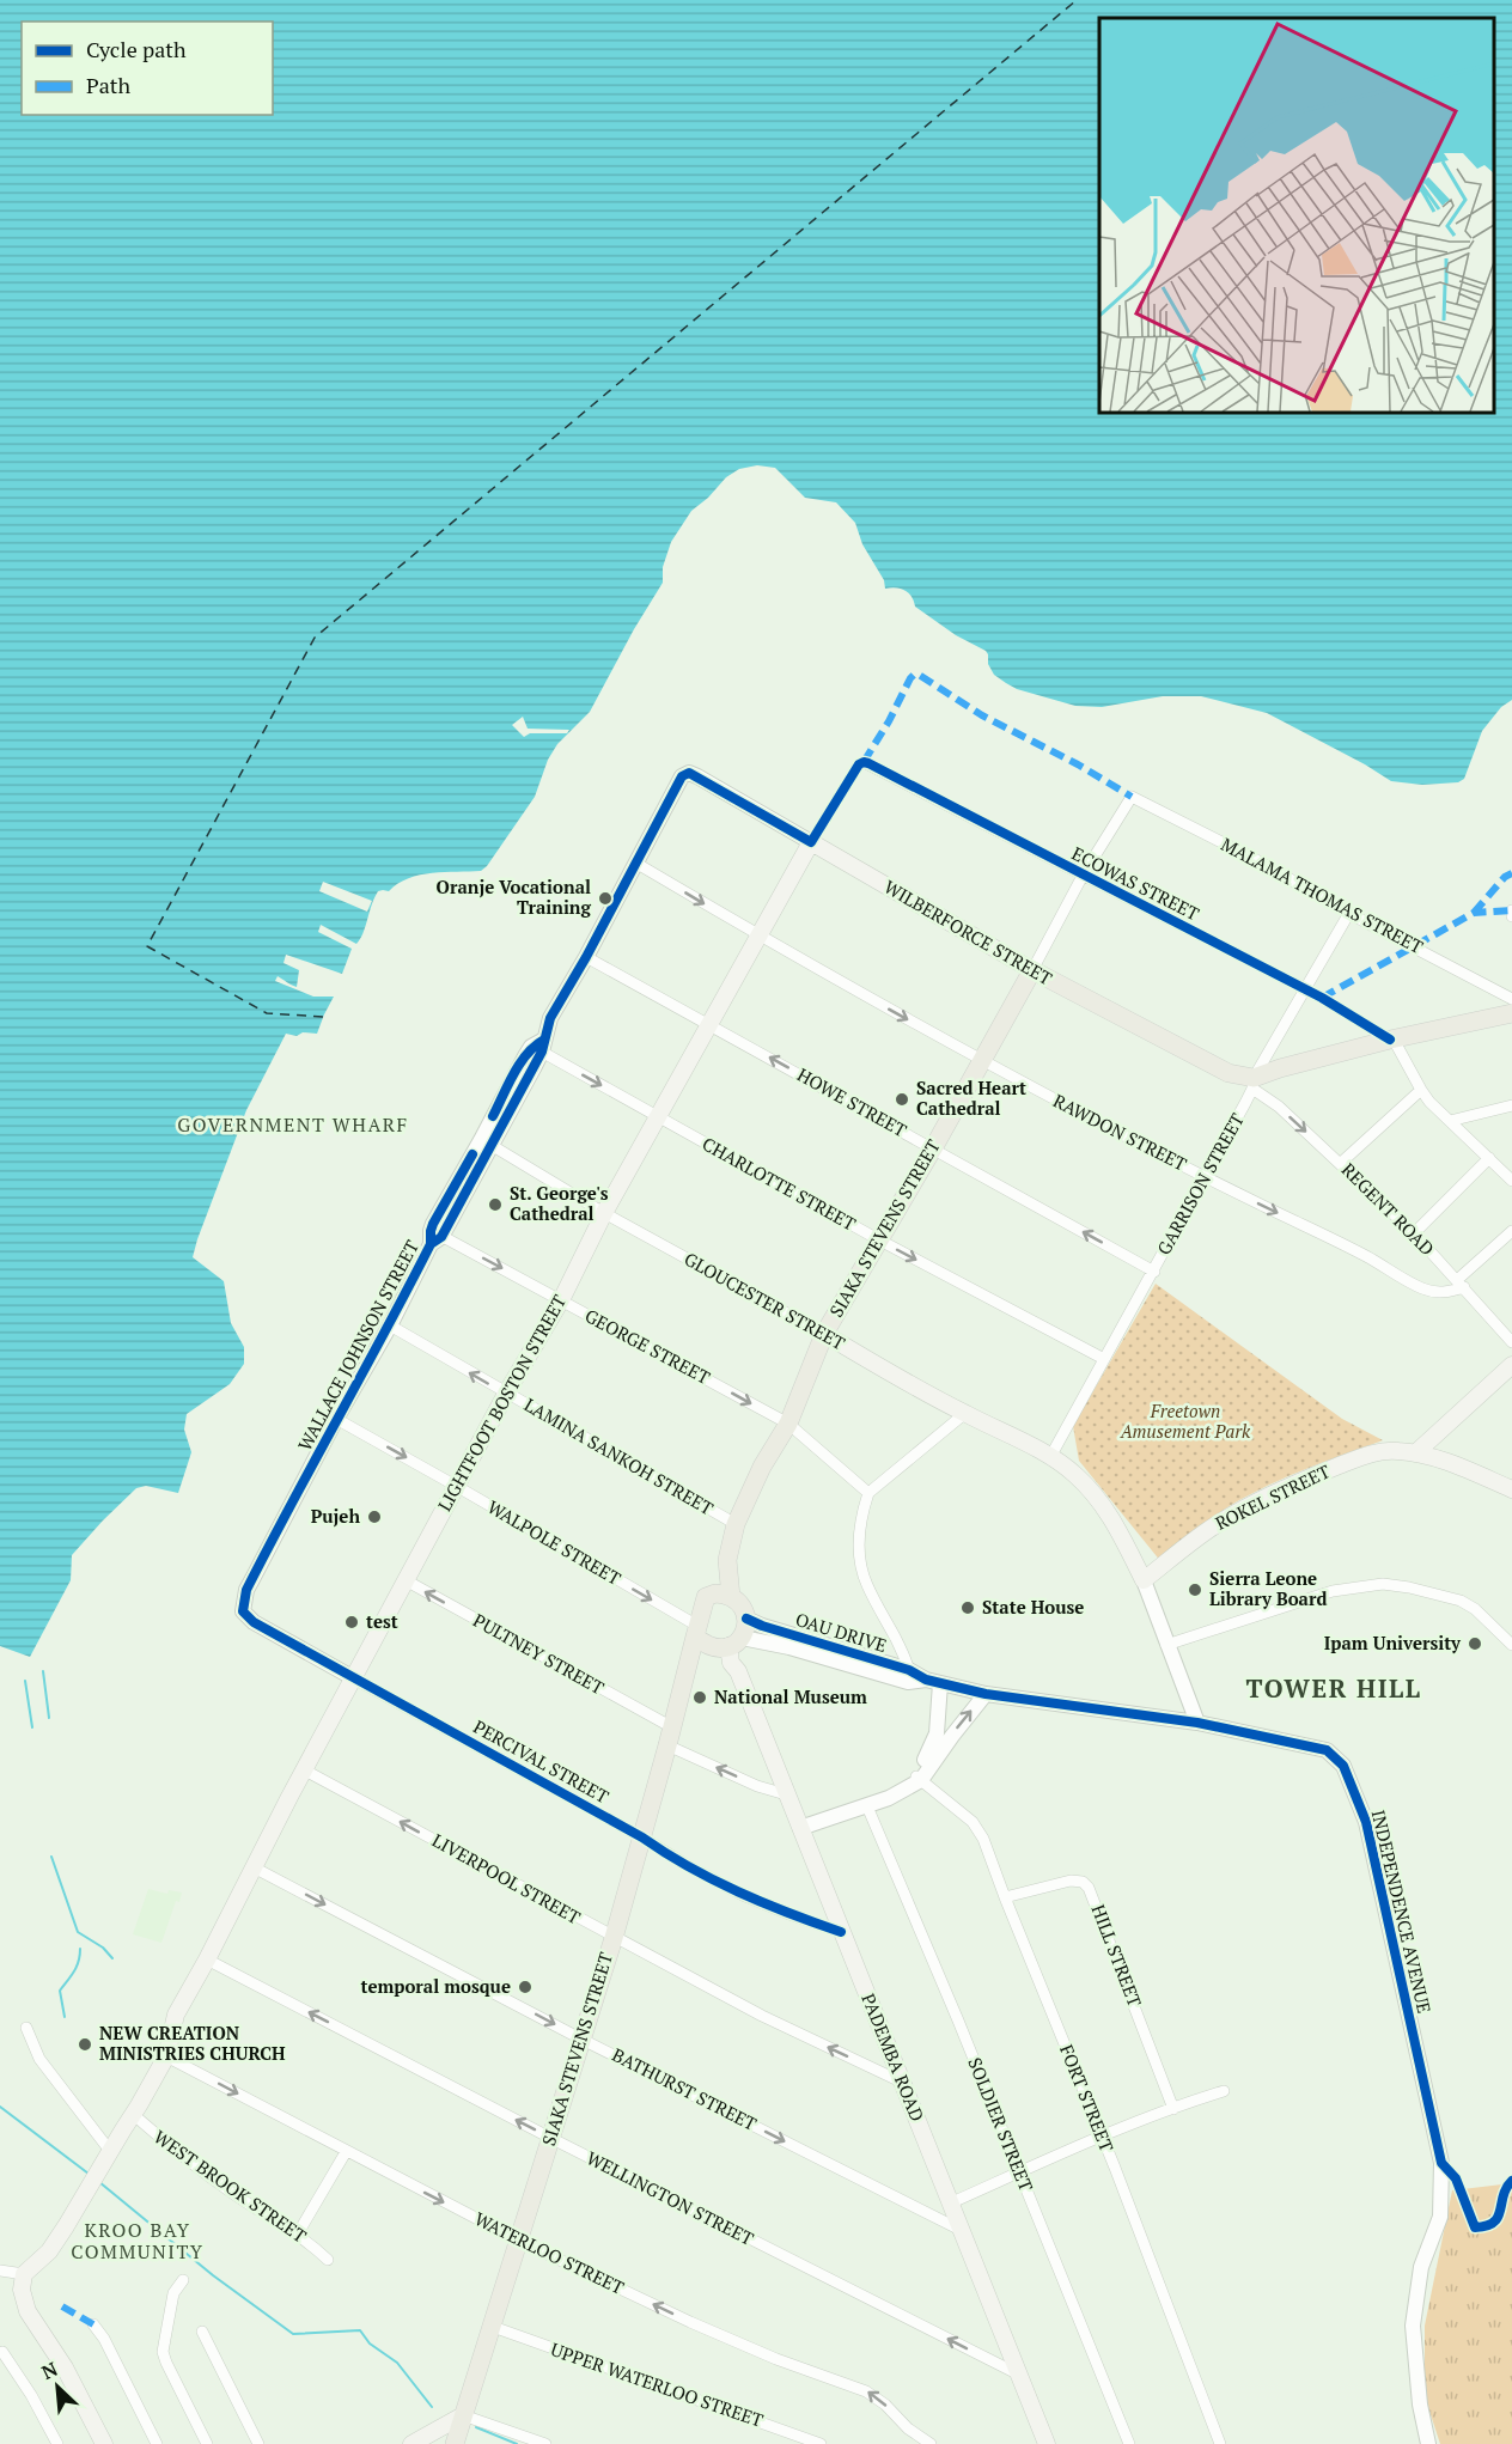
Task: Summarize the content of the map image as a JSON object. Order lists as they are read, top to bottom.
{
  "streets": {
    "main road": [
      "WILBERFORCE STREET",
      "SIAKA STEVENS STREET",
      "GLOUCESTER STREET",
      "LIGHTFOOT BOSTON STREET",
      "ROKEL STREET",
      "PADEMBA ROAD"
    ],
    "street": [
      "ECOWAS STREET",
      "MALAMA THOMAS STREET",
      "HOWE STREET",
      "RAWDON STREET",
      "CHARLOTTE STREET",
      "GARRISON STREET",
      "REGENT ROAD",
      "WALLACE JOHNSON STREET",
      "GEORGE STREET",
      "LAMINA SANKOH STREET",
      "WALPOLE STREET",
      "OAU DRIVE",
      "PULTNEY STREET",
      "PERCIVAL STREET",
      "LIVERPOOL STREET",
      "INDEPENDENCE AVENUE",
      "HILL STREET",
      "BATHURST STREET",
      "FORT STREET",
      "SOLDIER STREET",
      "WEST BROOK STREET",
      "WELLINGTON STREET",
      "WATERLOO STREET",
      "UPPER WATERLOO STREET"
    ]
  },
  "crossings": [
    ["ECOWAS STREET", "GARRISON STREET"],
    ["ECOWAS STREET", "SIAKA STEVENS STREET"],
    ["ECOWAS STREET", "LIGHTFOOT BOSTON STREET"],
    ["MALAMA THOMAS STREET", "GARRISON STREET"],
    ["MALAMA THOMAS STREET", "SIAKA STEVENS STREET"],
    ["WILBERFORCE STREET", "GARRISON STREET"],
    ["WILBERFORCE STREET", "REGENT ROAD"],
    ["WILBERFORCE STREET", "SIAKA STEVENS STREET"],
    ["WILBERFORCE STREET", "WALLACE JOHNSON STREET"],
    ["WILBERFORCE STREET", "LIGHTFOOT BOSTON STREET"],
    ["HOWE STREET", "GARRISON STREET"],
    ["HOWE STREET", "SIAKA STEVENS STREET"],
    ["HOWE STREET", "WALLACE JOHNSON STREET"],
    ["HOWE STREET", "LIGHTFOOT BOSTON STREET"],
    ["RAWDON STREET", "GARRISON STREET"],
    ["RAWDON STREET", "REGENT ROAD"],
    ["RAWDON STREET", "SIAKA STEVENS STREET"],
    ["RAWDON STREET", "WALLACE JOHNSON STREET"],
    ["RAWDON STREET", "LIGHTFOOT BOSTON STREET"],
    ["CHARLOTTE STREET", "GARRISON STREET"],
    ["CHARLOTTE STREET", "SIAKA STEVENS STREET"],
    ["CHARLOTTE STREET", "WALLACE JOHNSON STREET"],
    ["CHARLOTTE STREET", "LIGHTFOOT BOSTON STREET"],
    ["GARRISON STREET", "REGENT ROAD"],
    ["GARRISON STREET", "GLOUCESTER STREET"],
    ["SIAKA STEVENS STREET", "GLOUCESTER STREET"],
    ["SIAKA STEVENS STREET", "GEORGE STREET"],
    ["SIAKA STEVENS STREET", "LAMINA SANKOH STREET"],
    ["SIAKA STEVENS STREET", "WALPOLE STREET"],
    ["SIAKA STEVENS STREET", "OAU DRIVE"],
    ["SIAKA STEVENS STREET", "PULTNEY STREET"],
    ["SIAKA STEVENS STREET", "PERCIVAL STREET"],
    ["SIAKA STEVENS STREET", "LIVERPOOL STREET"],
    ["SIAKA STEVENS STREET", "PADEMBA ROAD"],
    ["SIAKA STEVENS STREET", "BATHURST STREET"],
    ["SIAKA STEVENS STREET", "WELLINGTON STREET"],
    ["SIAKA STEVENS STREET", "WATERLOO STREET"],
    ["SIAKA STEVENS STREET", "UPPER WATERLOO STREET"],
    ["GLOUCESTER STREET", "WALLACE JOHNSON STREET"],
    ["GLOUCESTER STREET", "LIGHTFOOT BOSTON STREET"],
    ["GLOUCESTER STREET", "ROKEL STREET"],
    ["WALLACE JOHNSON STREET", "GEORGE STREET"],
    ["WALLACE JOHNSON STREET", "LAMINA SANKOH STREET"],
    ["WALLACE JOHNSON STREET", "WALPOLE STREET"],
    ["WALLACE JOHNSON STREET", "PERCIVAL STREET"],
    ["GEORGE STREET", "LIGHTFOOT BOSTON STREET"],
    ["LIGHTFOOT BOSTON STREET", "LAMINA SANKOH STREET"],
    ["LIGHTFOOT BOSTON STREET", "WALPOLE STREET"],
    ["LIGHTFOOT BOSTON STREET", "PULTNEY STREET"],
    ["LIGHTFOOT BOSTON STREET", "PERCIVAL STREET"],
    ["LIGHTFOOT BOSTON STREET", "LIVERPOOL STREET"],
    ["LIGHTFOOT BOSTON STREET", "BATHURST STREET"],
    ["LIGHTFOOT BOSTON STREET", "WEST BROOK STREET"],
    ["LIGHTFOOT BOSTON STREET", "WELLINGTON STREET"],
    ["LIGHTFOOT BOSTON STREET", "WATERLOO STREET"],
    ["WALPOLE STREET", "OAU DRIVE"],
    ["WALPOLE STREET", "PADEMBA ROAD"],
    ["OAU DRIVE", "INDEPENDENCE AVENUE"],
    ["OAU DRIVE", "PADEMBA ROAD"],
    ["PERCIVAL STREET", "PADEMBA ROAD"],
    ["LIVERPOOL STREET", "PADEMBA ROAD"],
    ["HILL STREET", "FORT STREET"],
    ["PADEMBA ROAD", "BATHURST STREET"],
    ["PADEMBA ROAD", "WELLINGTON STREET"]
  ],
  "one_way": [
    "HOWE STREET",
    "RAWDON STREET",
    "CHARLOTTE STREET",
    "GEORGE STREET",
    "WALPOLE STREET",
    "PULTNEY STREET",
    "LIVERPOOL STREET",
    "BATHURST STREET",
    "WELLINGTON STREET"
  ],
  "districts": ["GOVERNMENT WHARF", "TOWER HILL", "KROO BAY COMMUNITY"],
  "parks": ["Freetown Amusement Park"],
  "places": [
    "Oranje Vocational Training",
    "Sacred Heart Cathedral",
    "St. George's Cathedral",
    "Pujeh",
    "Sierra Leone Library Board",
    "State House",
    "test",
    "Ipam University",
    "National Museum",
    "temporal mosque",
    "NEW CREATION MINISTRIES CHURCH"
  ],
  "legend": ["Cycle path", "Path"],
  "north": "top left"
}
